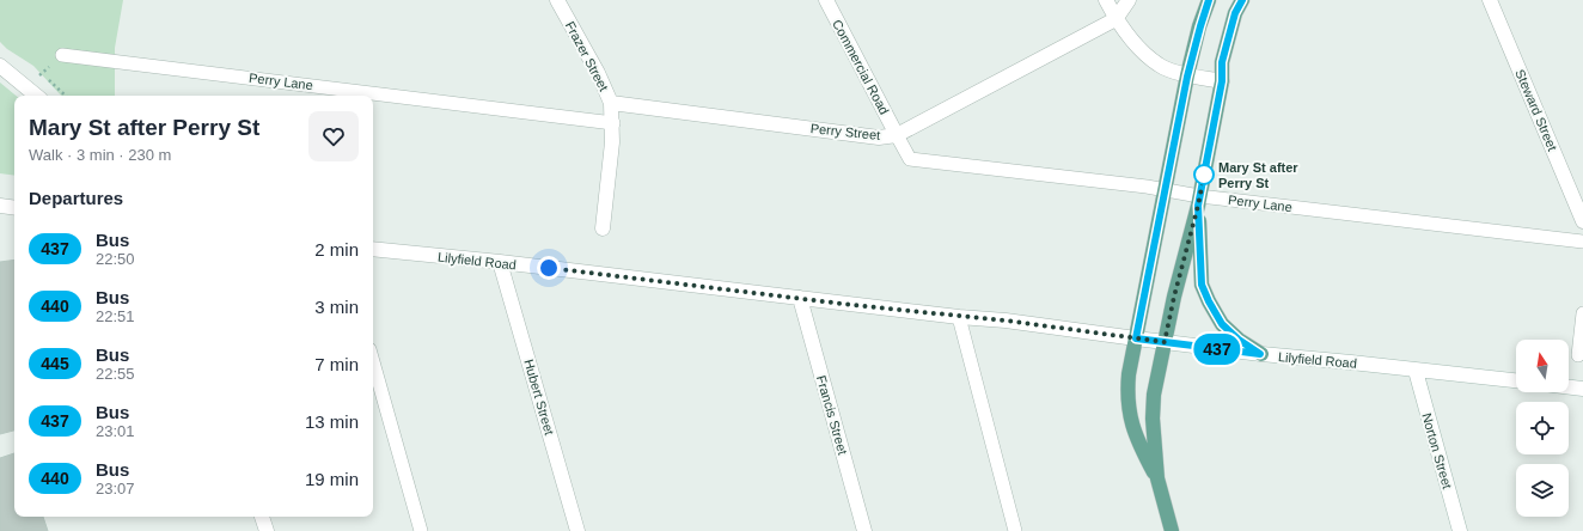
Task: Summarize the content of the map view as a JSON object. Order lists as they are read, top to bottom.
{
  "streets": {
    "street": [
      "Frazer Street",
      "Commercial Road",
      "Steward Street",
      "Perry Street",
      "Lilyfield Road",
      "Hubert Street",
      "Francis Street",
      "Norton Street"
    ],
    "lane": ["Perry Lane"]
  },
  "crossings": [
    ["Frazer Street", "Perry Lane"],
    ["Frazer Street", "Perry Street"],
    ["Commercial Road", "Perry Lane"],
    ["Commercial Road", "Perry Street"],
    ["Perry Lane", "Perry Street"],
    ["Lilyfield Road", "Hubert Street"],
    ["Lilyfield Road", "Francis Street"],
    ["Lilyfield Road", "Norton Street"]
  ],
  "places": ["Mary St after Perry St"],
  "lines": ["bus line 437"],
  "north": "top",
  "page": {
    "on_map": "437",
    "heading": [
      ["Mary St after Perry St", "Walk · 3 min · 230 m"],
      "Departures"
    ],
    "list": [
      {
        "mark": "437",
        "name": "Bus",
        "note": "22:50",
        "value": "2 min"
      },
      {
        "mark": "440",
        "name": "Bus",
        "note": "22:51",
        "value": "3 min"
      },
      {
        "mark": "445",
        "name": "Bus",
        "note": "22:55",
        "value": "7 min"
      },
      {
        "mark": "437",
        "name": "Bus",
        "note": "23:01",
        "value": "13 min"
      },
      {
        "mark": "440",
        "name": "Bus",
        "note": "23:07",
        "value": "19 min"
      }
    ]
  }
}
